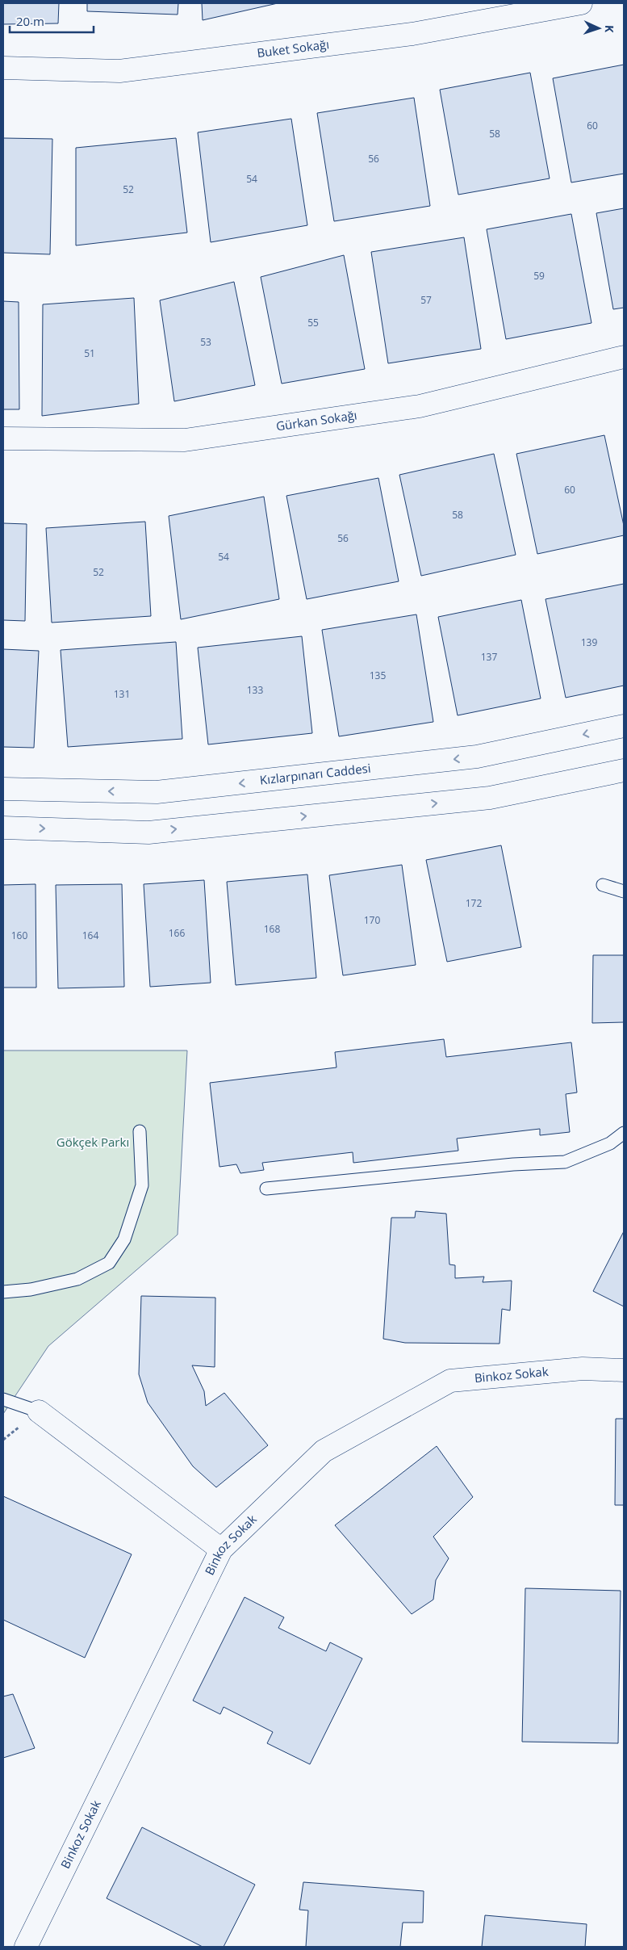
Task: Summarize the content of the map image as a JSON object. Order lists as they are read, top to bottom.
{
  "streets": {
    "street": [
      "Buket Sokağı",
      "Gürkan Sokağı",
      "Kızlarpınarı Caddesi",
      "Binkoz Sokak"
    ]
  },
  "parks": ["Gökçek Parkı"],
  "house_numbers": [
    "60",
    "58",
    "56",
    "54",
    "52",
    "59",
    "57",
    "55",
    "53",
    "51",
    "60",
    "58",
    "56",
    "54",
    "52",
    "139",
    "137",
    "135",
    "133",
    "131",
    "172",
    "170",
    "168",
    "166",
    "160",
    "164"
  ],
  "scale_bar": "20 m",
  "north": "right"
}
